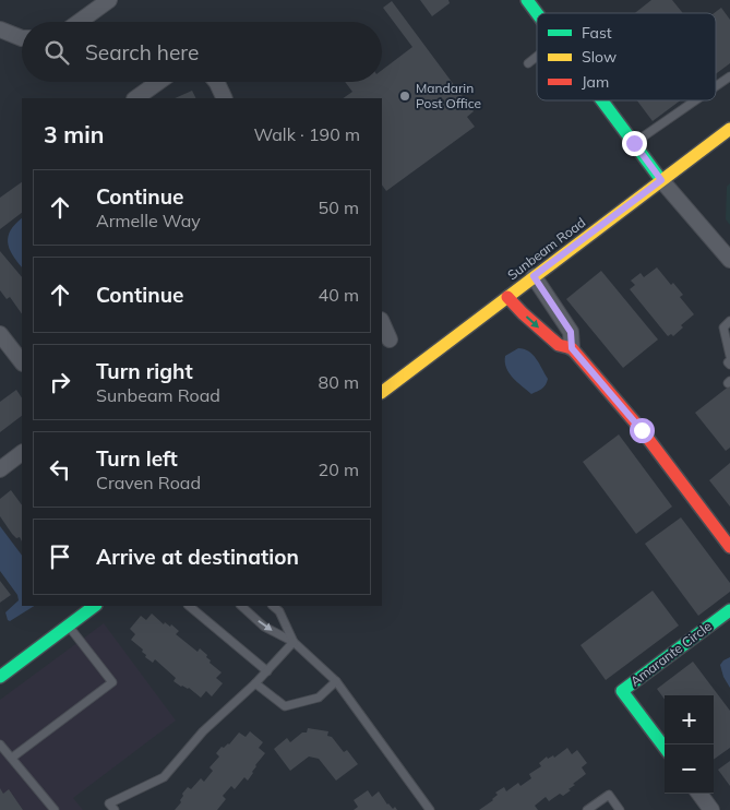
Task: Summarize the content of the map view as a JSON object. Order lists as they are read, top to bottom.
{
  "streets": {
    "street": ["Sunbeam Road", "Amarante Circle"]
  },
  "places": ["Mandarin Post Office"],
  "legend": ["Fast", "Slow", "Jam"],
  "page": {
    "search": "Search here",
    "heading": ["3 min", "Walk · 190 m"],
    "list": [
      ["Continue", "Armelle Way", "50 m"],
      ["Continue", "40 m"],
      ["Turn right", "Sunbeam Road", "80 m"],
      ["Turn left", "Craven Road", "20 m"],
      "Arrive at destination"
    ],
    "map_buttons": ["+", "−"]
  }
}
